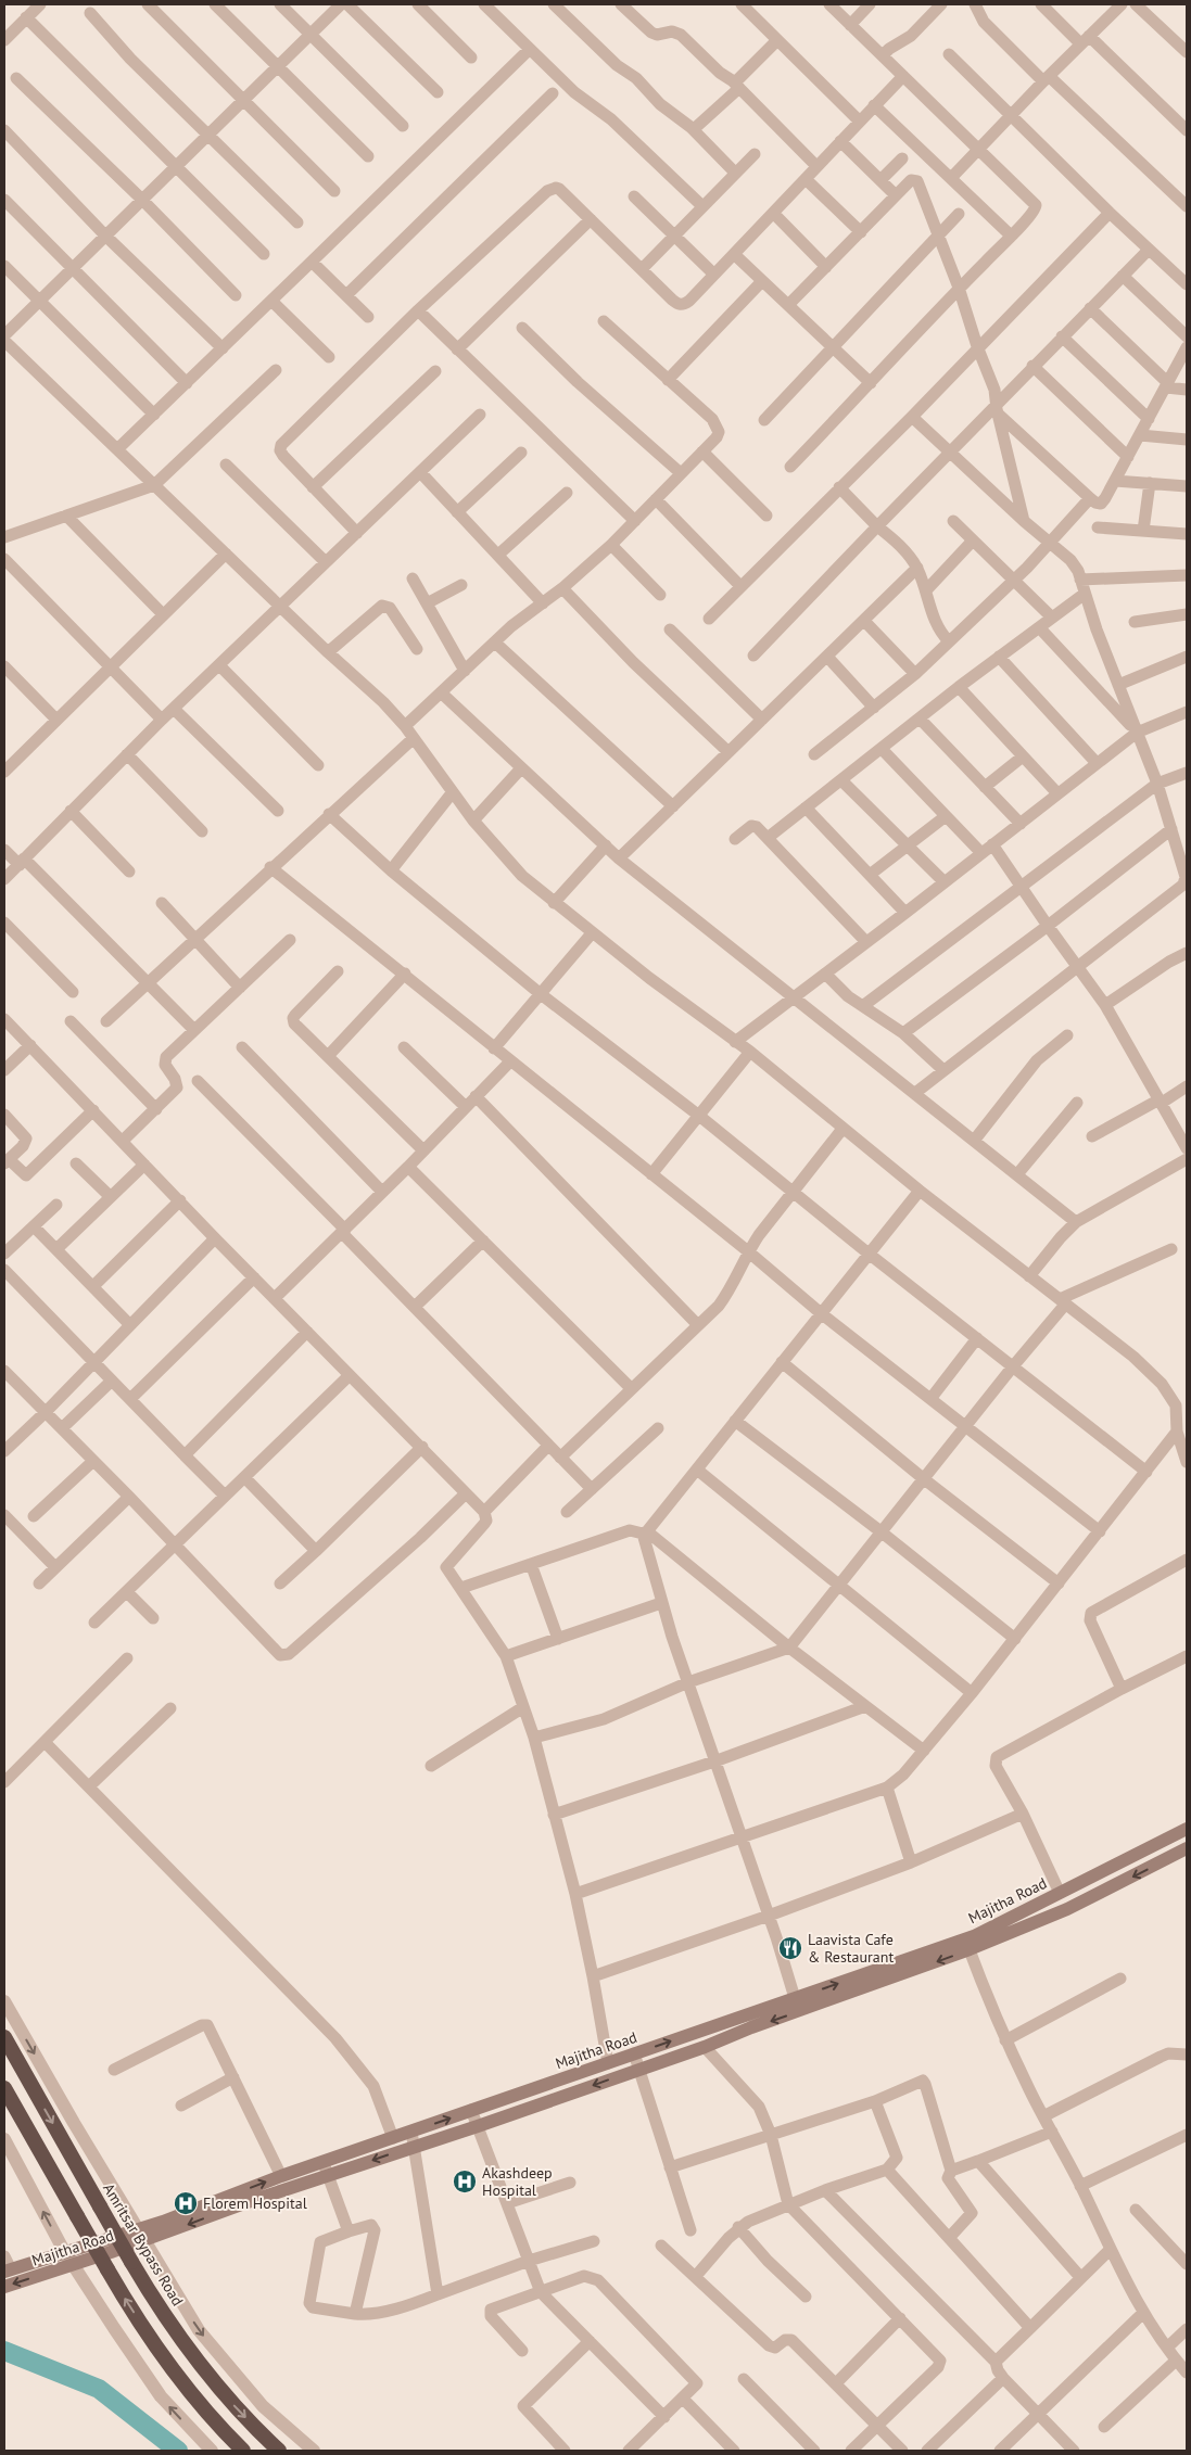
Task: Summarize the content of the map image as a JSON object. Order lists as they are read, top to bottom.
{
  "streets": {
    "highway": ["Amritsar Bypass Road"],
    "main road": ["Majitha Road"]
  },
  "places": {
    "restaurant": ["Laavista Cafe & Restaurant"],
    "hospital": ["Akashdeep Hospital", "Florem Hospital"]
  }
}
